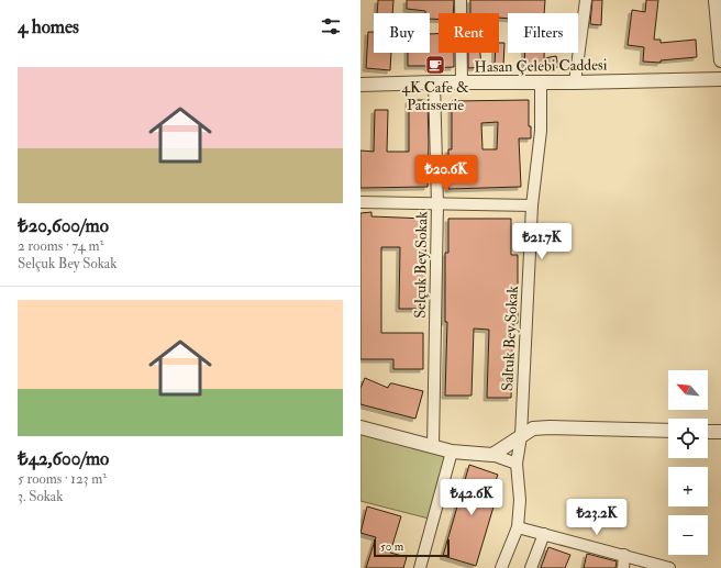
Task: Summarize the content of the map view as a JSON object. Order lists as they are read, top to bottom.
{
  "streets": {
    "street": ["Hasan Çelebi Caddesi", "Selçuk Bey Sokak", "Saltuk Bey Sokak"]
  },
  "crossings": [
    ["Hasan Çelebi Caddesi", "Selçuk Bey Sokak"],
    ["Hasan Çelebi Caddesi", "Saltuk Bey Sokak"]
  ],
  "places": {
    "cafe": ["4K Cafe & Patisserie"]
  },
  "scale_bar": "50 m",
  "north": "top left",
  "page": {
    "heading": "4 homes",
    "chip": ["Buy", "Rent", "Filters"],
    "list": [
      {
        "name": "₺20,600/mo",
        "note": "2 rooms · 74 m² · Selçuk Bey Sokak"
      },
      {
        "name": "₺42,600/mo",
        "note": "5 rooms · 123 m² · 3. Sokak"
      }
    ],
    "price": [
      "₺20.6K",
      "₺21.7K",
      "₺42.6K",
      "₺23.2K"
    ],
    "map_buttons": ["+", "−"],
    "scale": "50 m"
  }
}
